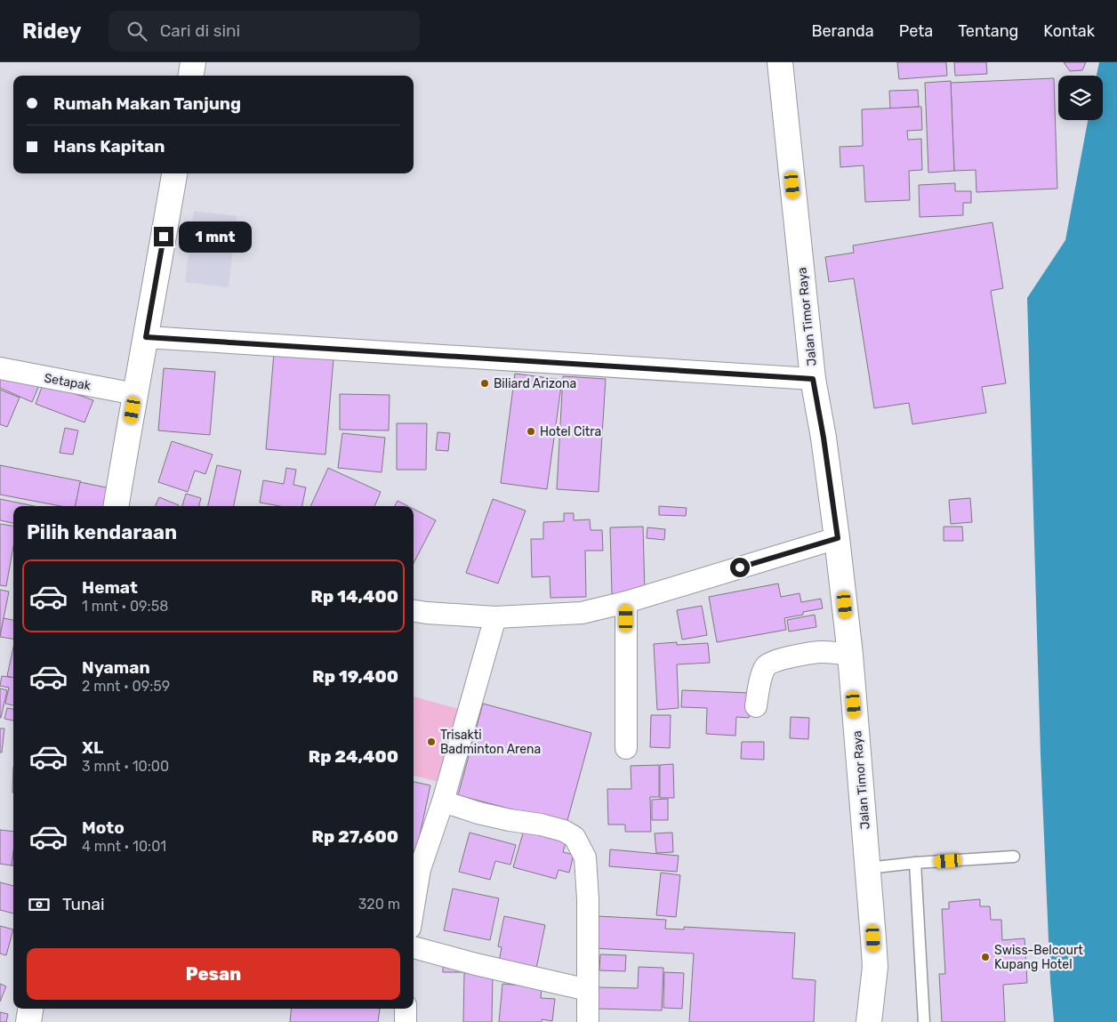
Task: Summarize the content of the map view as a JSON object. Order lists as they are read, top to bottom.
{
  "streets": {
    "main road": ["Jalan Timor Raya"],
    "street": ["Setapak"]
  },
  "places": [
    "Biliard Arizona",
    "Hotel Citra",
    "Trisakti Badminton Arena",
    "Swiss-Belcourt Kupang Hotel"
  ],
  "page": {
    "header": "Ridey",
    "search": "Cari di sini",
    "nav": [
      "Beranda",
      "Peta",
      "Tentang",
      "Kontak"
    ],
    "banner": ["Rumah Makan Tanjung", "Hans Kapitan"],
    "bubble": "1 mnt",
    "heading": "Pilih kendaraan",
    "list": [
      {
        "name": "Hemat",
        "note": "1 mnt · 09:58",
        "value": "Rp 14,400"
      },
      {
        "name": "Nyaman",
        "note": "2 mnt · 09:59",
        "value": "Rp 19,400"
      },
      {
        "name": "XL",
        "note": "3 mnt · 10:00",
        "value": "Rp 24,400"
      },
      {
        "name": "Moto",
        "note": "4 mnt · 10:01",
        "value": "Rp 27,600"
      }
    ],
    "pay": ["Tunai", "320 m"],
    "buttons": "Pesan"
  }
}
